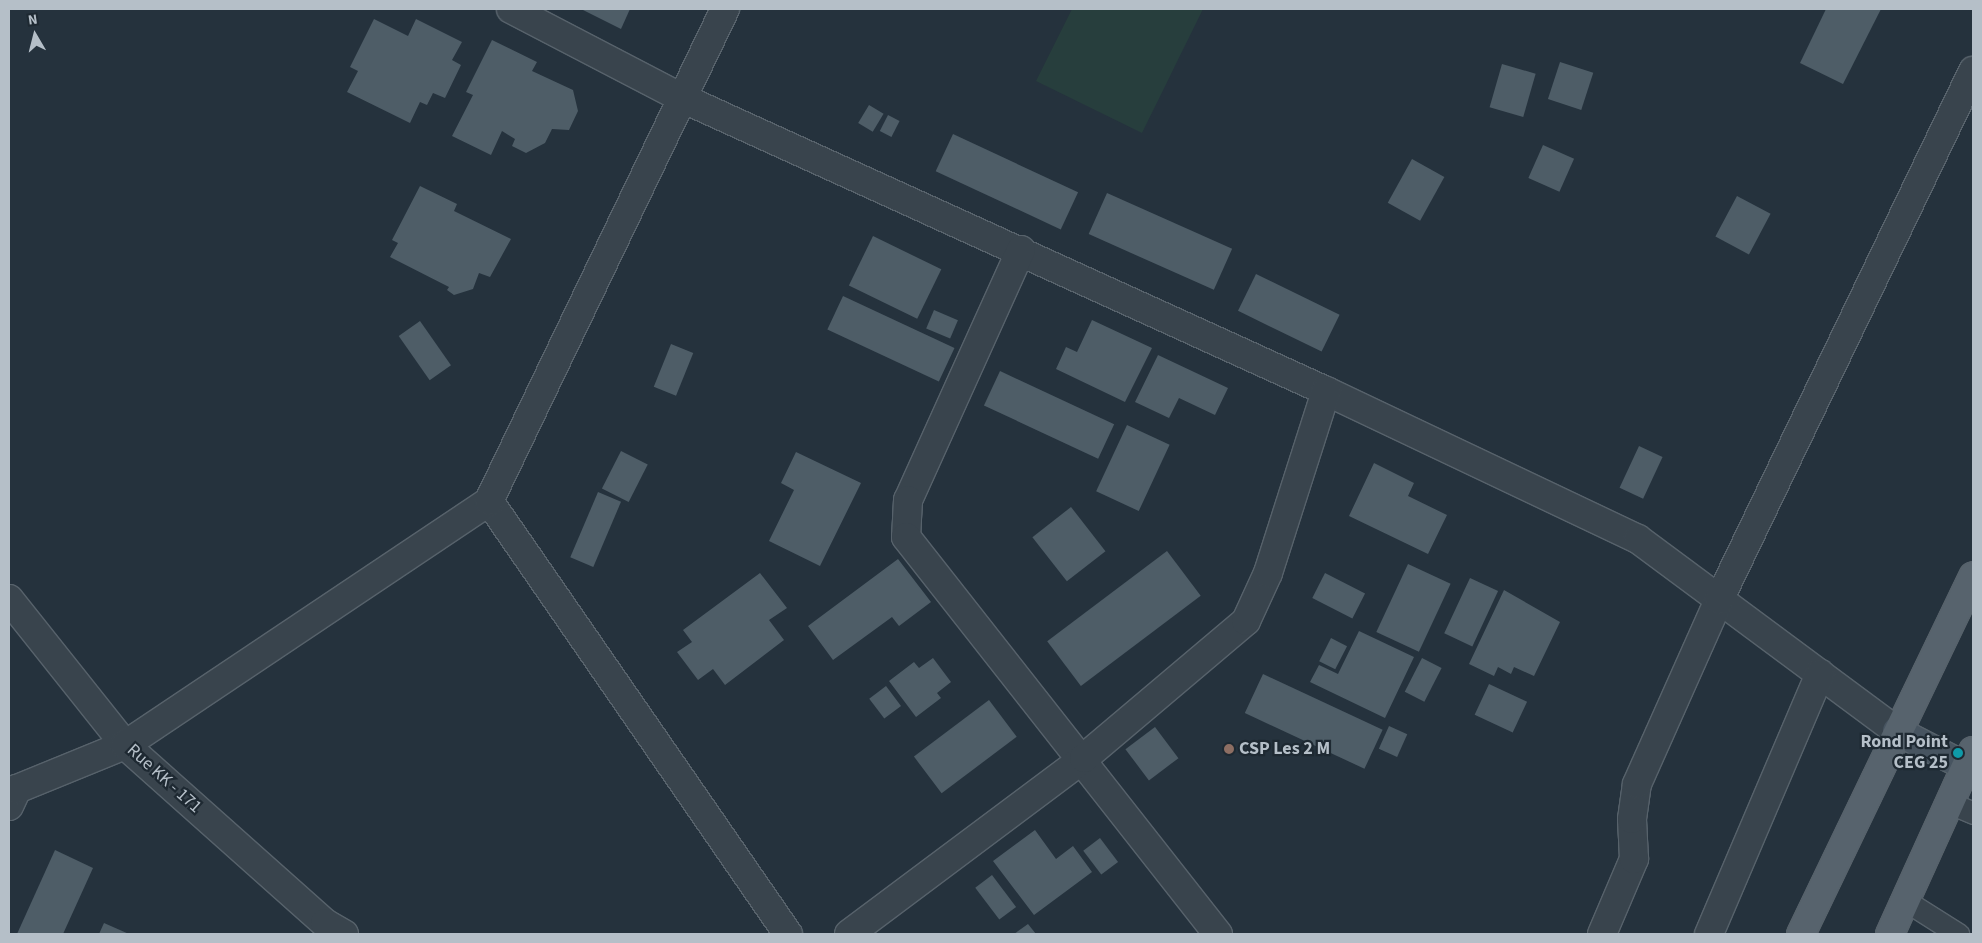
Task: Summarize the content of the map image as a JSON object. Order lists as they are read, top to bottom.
{
  "streets": {
    "street": ["Rue KK - 171"]
  },
  "places": ["CSP Les 2 M", "Rond Point CEG 25"],
  "north": "top"
}
